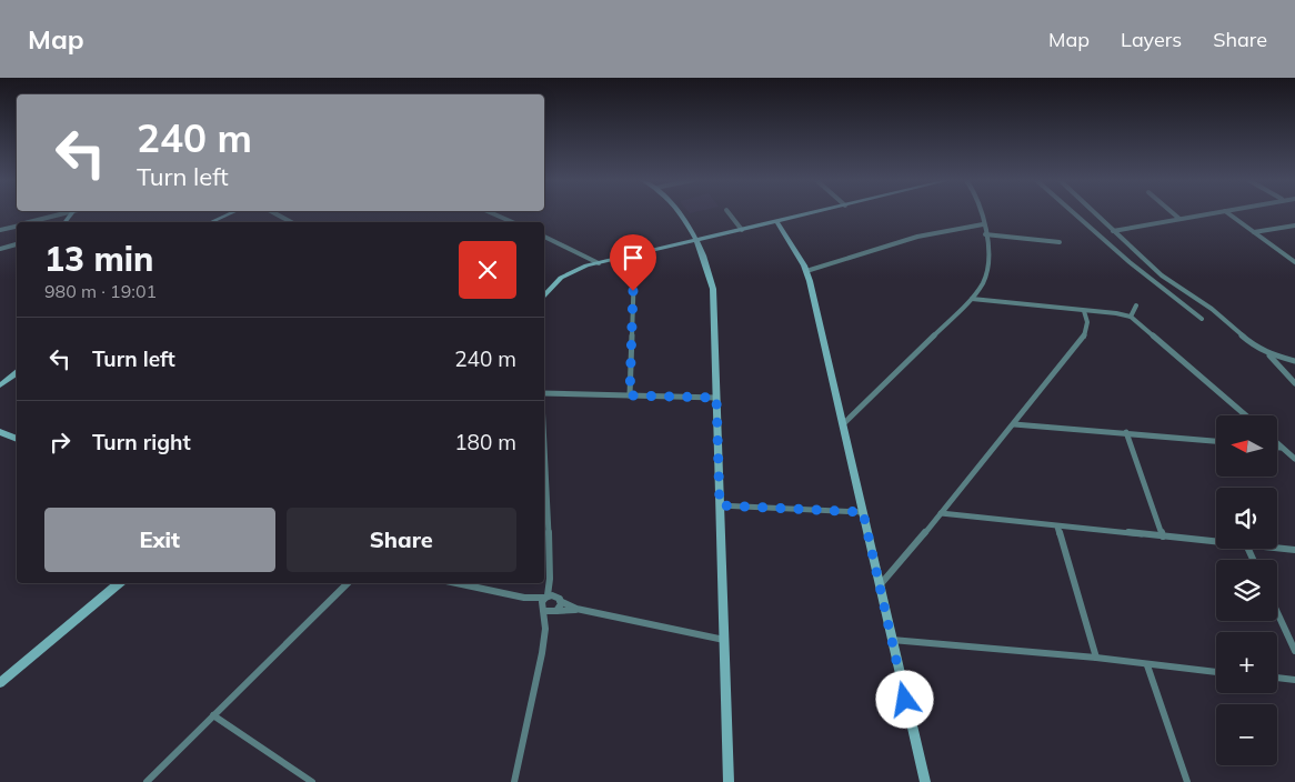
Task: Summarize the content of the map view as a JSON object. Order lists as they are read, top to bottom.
{
  "north": "left",
  "page": {
    "header": "Map",
    "nav": ["Map", "Layers", "Share"],
    "turn": ["240 m", "Turn left"],
    "heading": ["13 min", "980 m · 19:01"],
    "list": [
      {
        "name": "Turn left",
        "value": "240 m"
      },
      {
        "name": "Turn right",
        "value": "180 m"
      }
    ],
    "map_buttons": ["+", "−"],
    "buttons": ["Exit", "Share"]
  }
}
